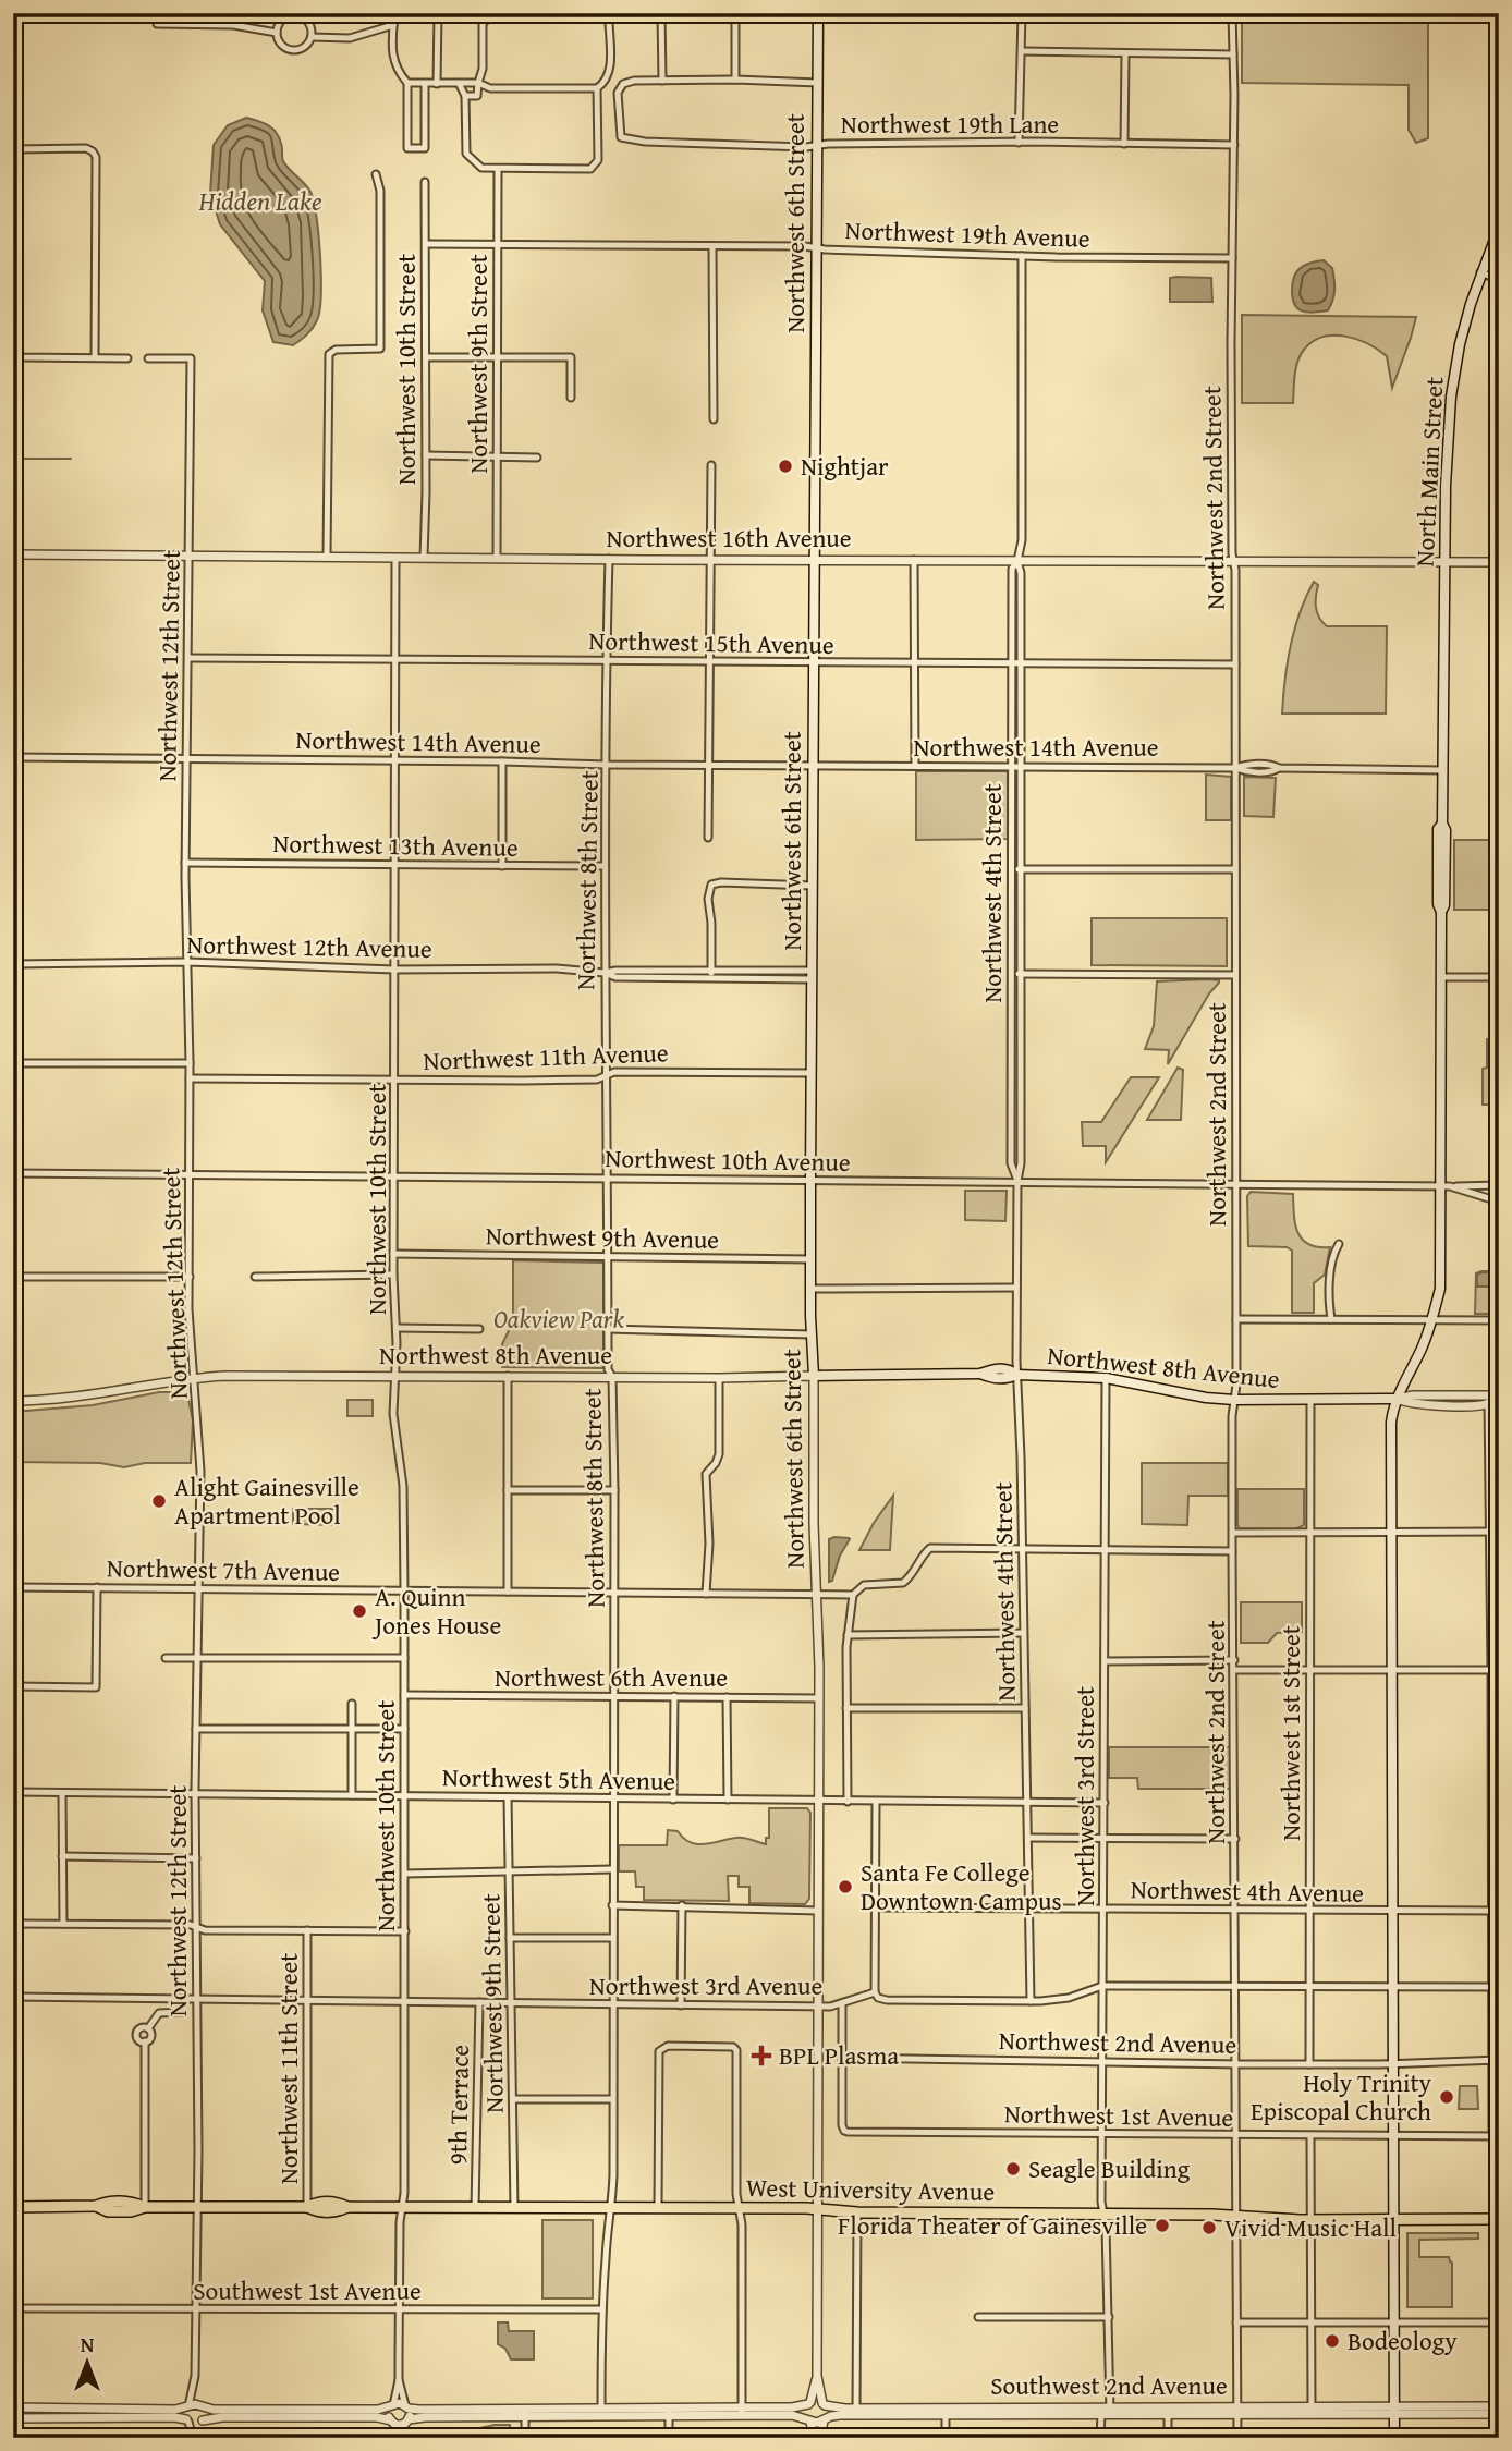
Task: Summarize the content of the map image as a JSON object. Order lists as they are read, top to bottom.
{
  "streets": {
    "main road": [
      "Northwest 6th Street",
      "North Main Street",
      "Northwest 8th Avenue",
      "West University Avenue"
    ],
    "street": [
      "Northwest 19th Lane",
      "Northwest 19th Avenue",
      "Northwest 9th Street",
      "Northwest 10th Street",
      "Northwest 2nd Street",
      "Northwest 16th Avenue",
      "Northwest 15th Avenue",
      "Northwest 12th Street",
      "Northwest 14th Avenue",
      "Northwest 13th Avenue",
      "Northwest 8th Street",
      "Northwest 4th Street",
      "Northwest 12th Avenue",
      "Northwest 11th Avenue",
      "Northwest 10th Avenue",
      "Northwest 9th Avenue",
      "Northwest 7th Avenue",
      "Northwest 6th Avenue",
      "Northwest 1st Street",
      "Northwest 5th Avenue",
      "Northwest 3rd Street",
      "Northwest 4th Avenue",
      "Northwest 3rd Avenue",
      "Northwest 2nd Avenue",
      "Northwest 11th Street",
      "9th Terrace",
      "Northwest 1st Avenue",
      "Southwest 1st Avenue",
      "Southwest 2nd Avenue"
    ]
  },
  "crossings": [
    ["Northwest 19th Lane", "Northwest 6th Street"],
    ["Northwest 19th Lane", "Northwest 2nd Street"],
    ["Northwest 6th Street", "Northwest 19th Avenue"],
    ["Northwest 6th Street", "Northwest 16th Avenue"],
    ["Northwest 6th Street", "Northwest 15th Avenue"],
    ["Northwest 6th Street", "Northwest 14th Avenue"],
    ["Northwest 6th Street", "Northwest 12th Avenue"],
    ["Northwest 6th Street", "Northwest 11th Avenue"],
    ["Northwest 6th Street", "Northwest 10th Avenue"],
    ["Northwest 6th Street", "Northwest 9th Avenue"],
    ["Northwest 6th Street", "Northwest 8th Avenue"],
    ["Northwest 6th Street", "Northwest 7th Avenue"],
    ["Northwest 6th Street", "Northwest 6th Avenue"],
    ["Northwest 6th Street", "Northwest 5th Avenue"],
    ["Northwest 6th Street", "Northwest 3rd Avenue"],
    ["Northwest 6th Street", "West University Avenue"],
    ["Northwest 19th Avenue", "Northwest 9th Street"],
    ["Northwest 19th Avenue", "Northwest 10th Street"],
    ["Northwest 19th Avenue", "Northwest 2nd Street"],
    ["Northwest 19th Avenue", "Northwest 4th Street"],
    ["Northwest 9th Street", "Northwest 16th Avenue"],
    ["Northwest 9th Street", "Northwest 5th Avenue"],
    ["Northwest 9th Street", "Northwest 3rd Avenue"],
    ["Northwest 9th Street", "West University Avenue"],
    ["Northwest 10th Street", "Northwest 16th Avenue"],
    ["Northwest 10th Street", "Northwest 15th Avenue"],
    ["Northwest 10th Street", "Northwest 14th Avenue"],
    ["Northwest 10th Street", "Northwest 13th Avenue"],
    ["Northwest 10th Street", "Northwest 12th Avenue"],
    ["Northwest 10th Street", "Northwest 11th Avenue"],
    ["Northwest 10th Street", "Northwest 10th Avenue"],
    ["Northwest 10th Street", "Northwest 9th Avenue"],
    ["Northwest 10th Street", "Northwest 8th Avenue"],
    ["Northwest 10th Street", "Northwest 7th Avenue"],
    ["Northwest 10th Street", "Northwest 6th Avenue"],
    ["Northwest 10th Street", "Northwest 5th Avenue"],
    ["Northwest 10th Street", "Northwest 3rd Avenue"],
    ["Northwest 10th Street", "West University Avenue"],
    ["Northwest 10th Street", "Southwest 1st Avenue"],
    ["North Main Street", "Northwest 16th Avenue"],
    ["North Main Street", "Northwest 14th Avenue"],
    ["North Main Street", "Northwest 10th Avenue"],
    ["North Main Street", "Northwest 8th Avenue"],
    ["North Main Street", "Northwest 4th Avenue"],
    ["North Main Street", "Northwest 2nd Avenue"],
    ["North Main Street", "Northwest 1st Avenue"],
    ["North Main Street", "West University Avenue"],
    ["North Main Street", "Southwest 2nd Avenue"],
    ["Northwest 2nd Street", "Northwest 16th Avenue"],
    ["Northwest 2nd Street", "Northwest 15th Avenue"],
    ["Northwest 2nd Street", "Northwest 14th Avenue"],
    ["Northwest 2nd Street", "Northwest 10th Avenue"],
    ["Northwest 2nd Street", "Northwest 8th Avenue"],
    ["Northwest 2nd Street", "Northwest 4th Avenue"],
    ["Northwest 2nd Street", "Northwest 2nd Avenue"],
    ["Northwest 2nd Street", "Northwest 1st Avenue"],
    ["Northwest 2nd Street", "West University Avenue"],
    ["Northwest 2nd Street", "Southwest 2nd Avenue"],
    ["Northwest 16th Avenue", "Northwest 12th Street"],
    ["Northwest 16th Avenue", "Northwest 8th Street"],
    ["Northwest 16th Avenue", "Northwest 4th Street"],
    ["Northwest 15th Avenue", "Northwest 12th Street"],
    ["Northwest 15th Avenue", "Northwest 8th Street"],
    ["Northwest 15th Avenue", "Northwest 4th Street"],
    ["Northwest 12th Street", "Northwest 14th Avenue"],
    ["Northwest 12th Street", "Northwest 13th Avenue"],
    ["Northwest 12th Street", "Northwest 12th Avenue"],
    ["Northwest 12th Street", "Northwest 11th Avenue"],
    ["Northwest 12th Street", "Northwest 10th Avenue"],
    ["Northwest 12th Street", "Northwest 8th Avenue"],
    ["Northwest 12th Street", "Northwest 7th Avenue"],
    ["Northwest 12th Street", "Northwest 5th Avenue"],
    ["Northwest 12th Street", "Northwest 3rd Avenue"],
    ["Northwest 12th Street", "West University Avenue"],
    ["Northwest 12th Street", "Southwest 1st Avenue"],
    ["Northwest 14th Avenue", "Northwest 8th Street"],
    ["Northwest 14th Avenue", "Northwest 4th Street"],
    ["Northwest 13th Avenue", "Northwest 8th Street"],
    ["Northwest 8th Street", "Northwest 12th Avenue"],
    ["Northwest 8th Street", "Northwest 11th Avenue"],
    ["Northwest 8th Street", "Northwest 10th Avenue"],
    ["Northwest 8th Street", "Northwest 9th Avenue"],
    ["Northwest 8th Street", "Northwest 8th Avenue"],
    ["Northwest 8th Street", "Northwest 7th Avenue"],
    ["Northwest 8th Street", "Northwest 6th Avenue"],
    ["Northwest 8th Street", "Northwest 5th Avenue"],
    ["Northwest 8th Street", "Northwest 3rd Avenue"],
    ["Northwest 8th Street", "West University Avenue"],
    ["Northwest 8th Street", "Southwest 1st Avenue"],
    ["Northwest 4th Street", "Northwest 10th Avenue"],
    ["Northwest 4th Street", "Northwest 8th Avenue"],
    ["Northwest 4th Street", "Northwest 7th Avenue"],
    ["Northwest 4th Street", "Northwest 5th Avenue"],
    ["Northwest 4th Street", "Northwest 4th Avenue"],
    ["Northwest 8th Avenue", "Northwest 1st Street"],
    ["Northwest 8th Avenue", "Northwest 3rd Street"],
    ["Northwest 1st Street", "Northwest 4th Avenue"],
    ["Northwest 1st Street", "Northwest 2nd Avenue"],
    ["Northwest 5th Avenue", "Northwest 3rd Street"],
    ["Northwest 3rd Street", "Northwest 4th Avenue"],
    ["Northwest 3rd Street", "Northwest 2nd Avenue"],
    ["Northwest 3rd Street", "Northwest 1st Avenue"],
    ["Northwest 3rd Street", "West University Avenue"],
    ["Northwest 3rd Street", "Southwest 2nd Avenue"],
    ["Northwest 3rd Avenue", "Northwest 11th Street"],
    ["Northwest 3rd Avenue", "9th Terrace"],
    ["Northwest 2nd Avenue", "Northwest 1st Avenue"],
    ["Northwest 11th Street", "West University Avenue"],
    ["9th Terrace", "West University Avenue"]
  ],
  "water": ["Hidden Lake"],
  "parks": ["Oakview Park"],
  "places": {
    "other": [
      "Nightjar",
      "Alight Gainesville Apartment Pool",
      "A. Quinn Jones House",
      "Santa Fe College Downtown Campus",
      "Holy Trinity Episcopal Church",
      "Seagle Building",
      "Florida Theater of Gainesville",
      "Vivid Music Hall",
      "Bodeology"
    ],
    "health": ["BPL Plasma"]
  },
  "north": "top"
}
